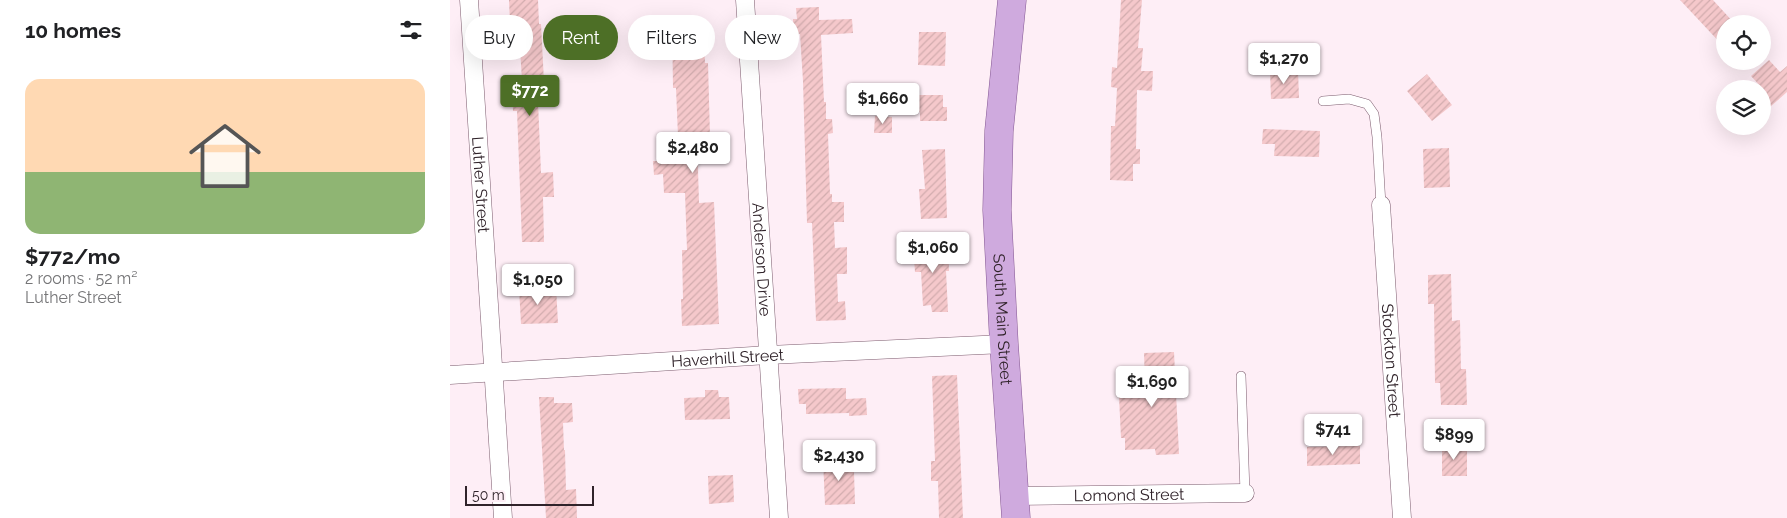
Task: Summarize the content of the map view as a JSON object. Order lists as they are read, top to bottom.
{
  "streets": {
    "main road": ["South Main Street"],
    "street": [
      "Luther Street",
      "Anderson Drive",
      "Haverhill Street",
      "Stockton Street",
      "Lomond Street"
    ]
  },
  "crossings": [
    ["Luther Street", "Haverhill Street"],
    ["Anderson Drive", "Haverhill Street"],
    ["South Main Street", "Haverhill Street"],
    ["South Main Street", "Lomond Street"]
  ],
  "scale_bar": "50 m",
  "page": {
    "heading": "10 homes",
    "chip": [
      "Buy",
      "Rent",
      "Filters",
      "New"
    ],
    "price": [
      "$1,270",
      "$772",
      "$1,660",
      "$2,480",
      "$1,060",
      "$1,050",
      "$1,690",
      "$741",
      "$899",
      "$2,430"
    ],
    "list": [
      {
        "name": "$772/mo",
        "note": "2 rooms · 52 m² · Luther Street"
      }
    ],
    "scale": "50 m"
  }
}
